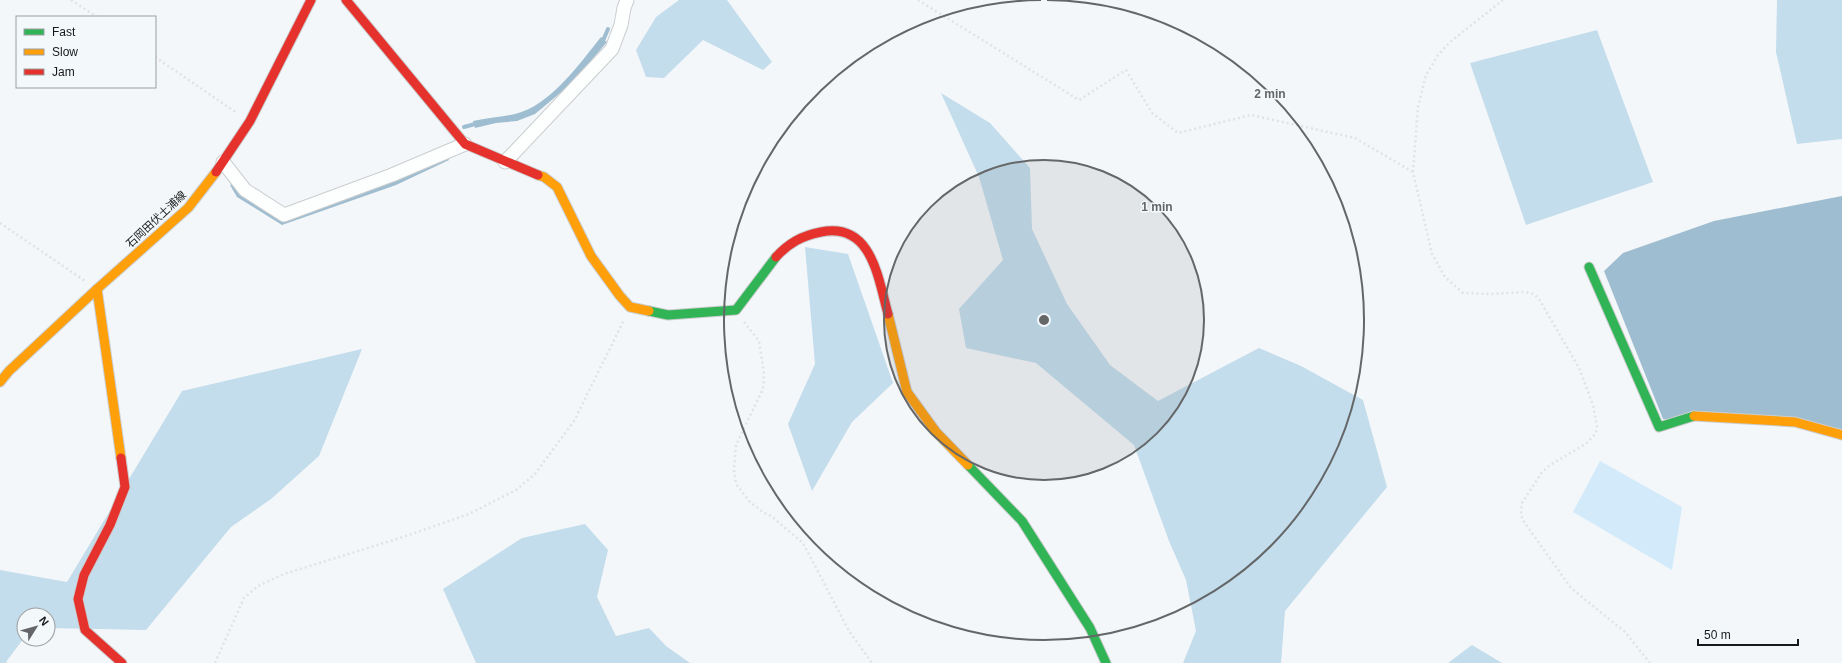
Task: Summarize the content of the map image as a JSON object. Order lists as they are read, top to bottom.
{
  "streets": {
    "street": ["石岡田伏土浦線"]
  },
  "legend": ["Fast", "Slow", "Jam"],
  "scale_bar": "50 m",
  "north": "top right",
  "rings": ["2 min", "1 min"]
}
